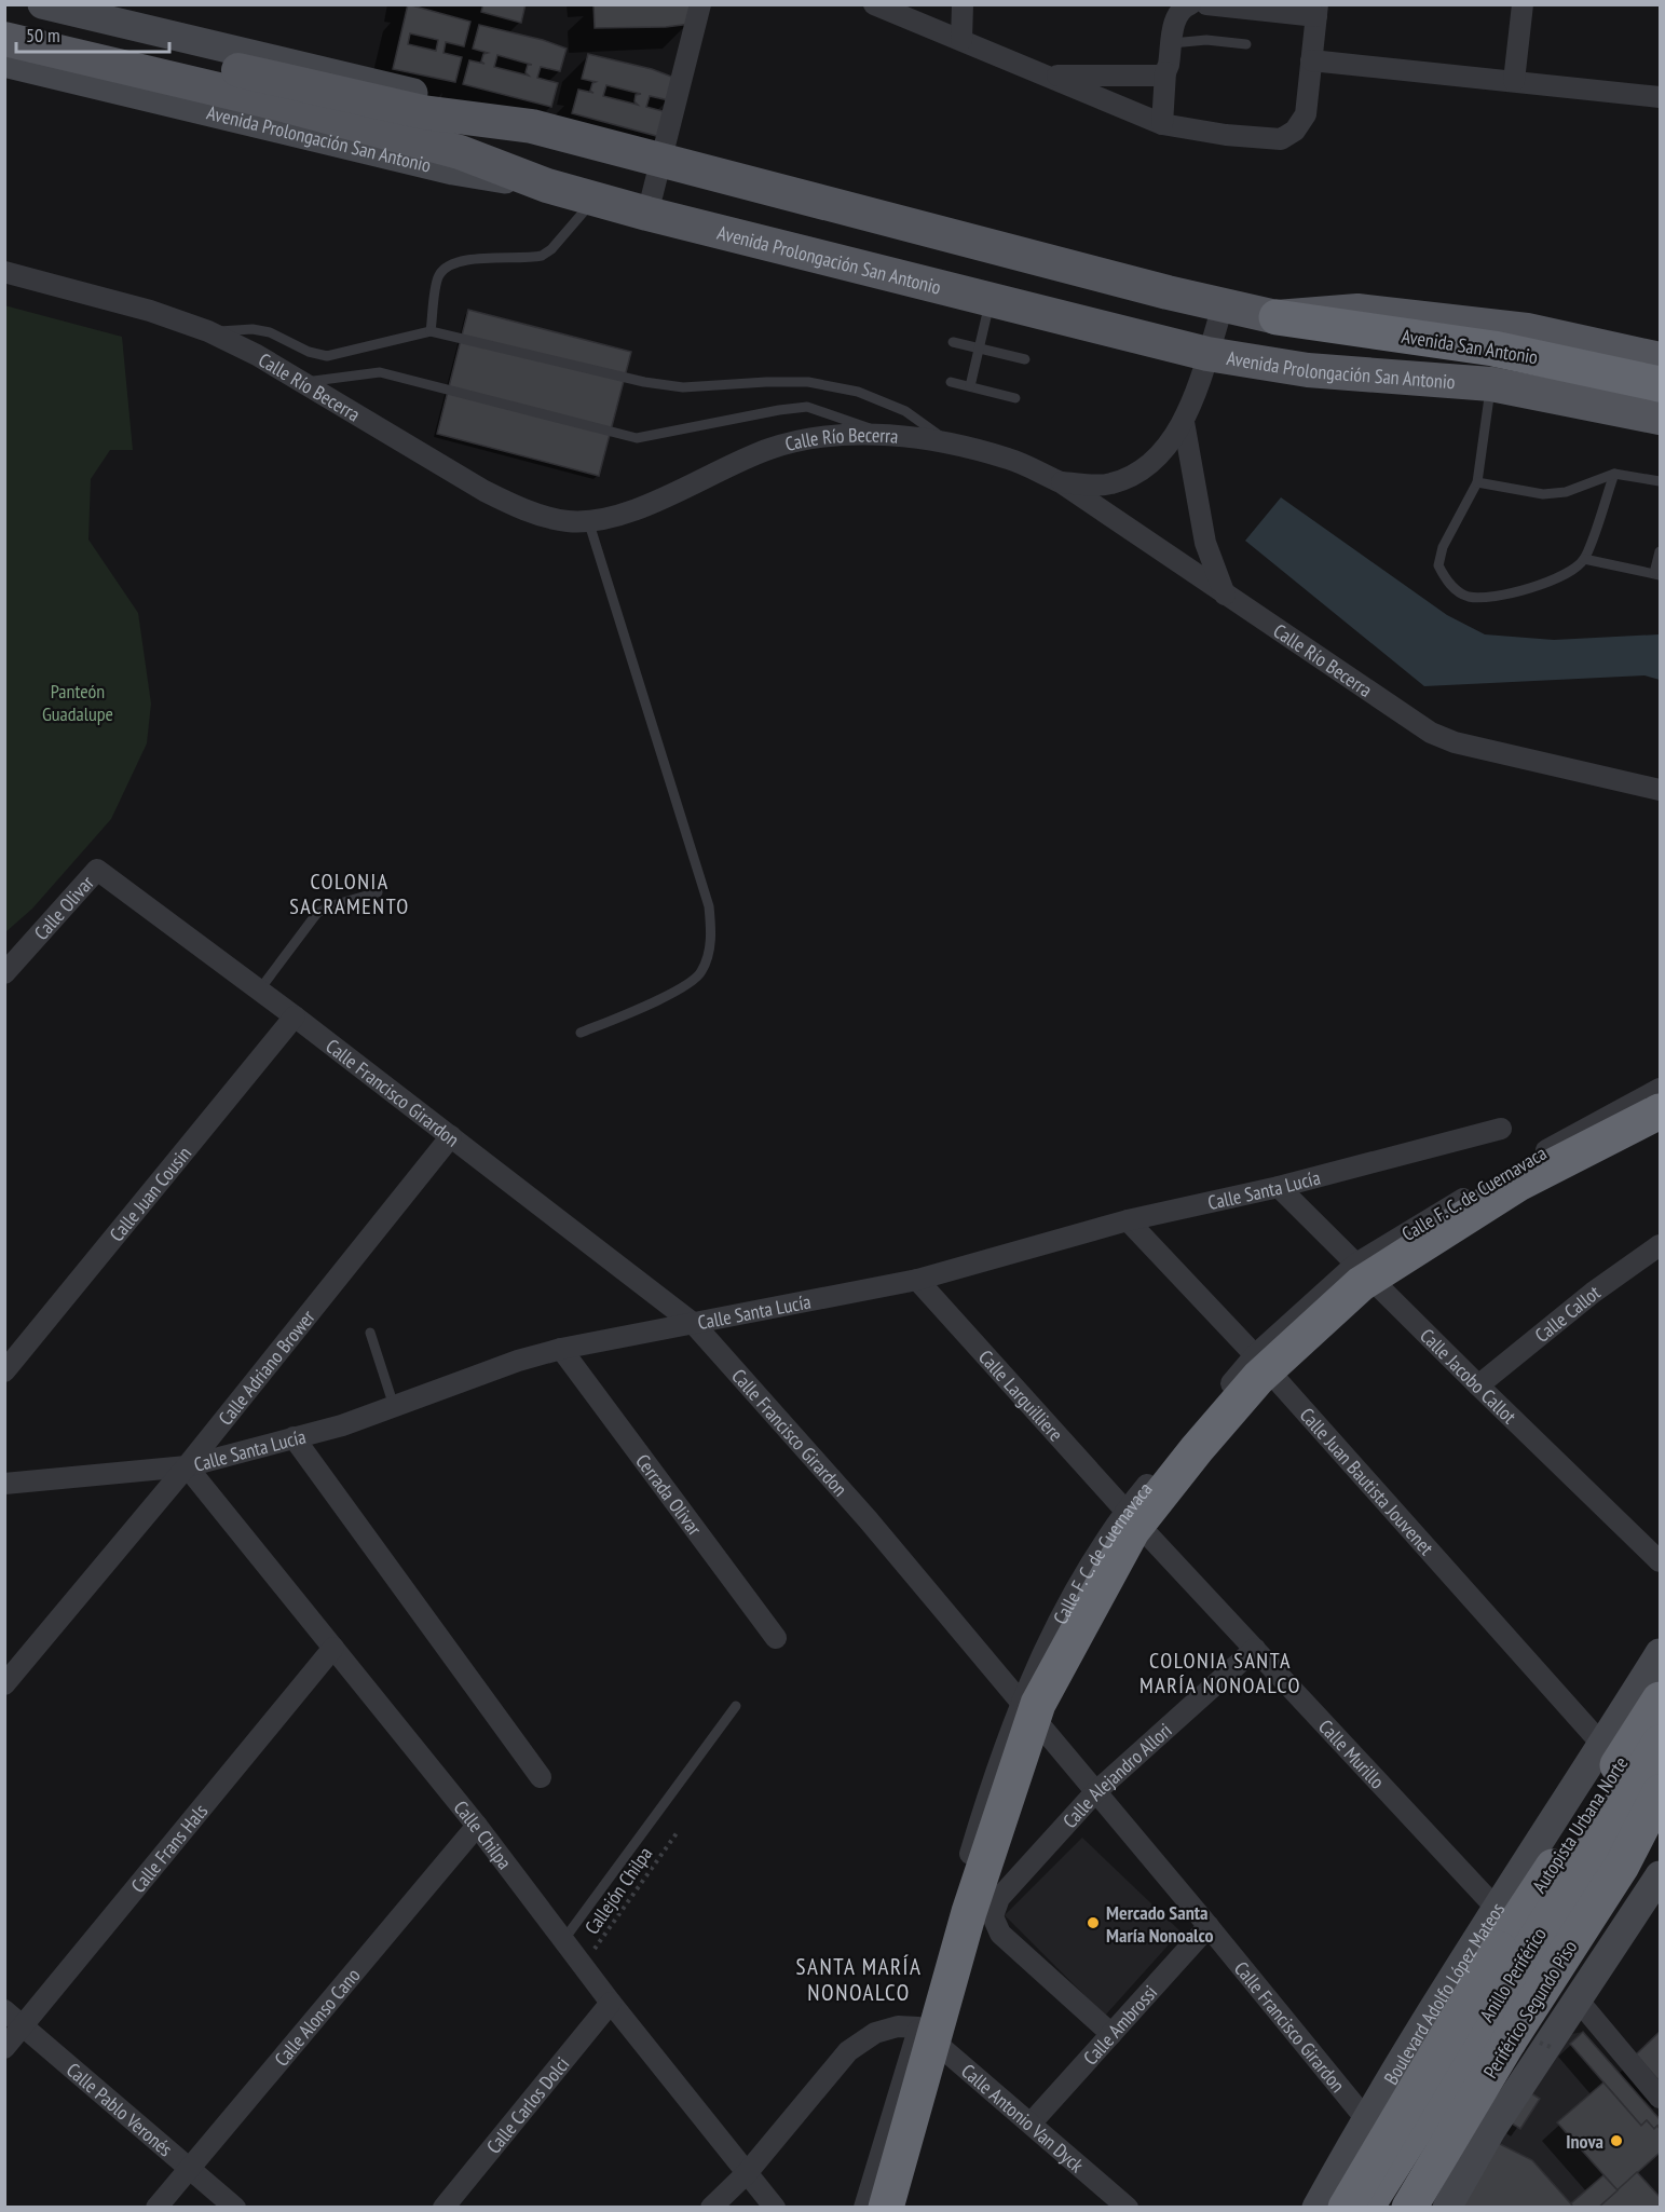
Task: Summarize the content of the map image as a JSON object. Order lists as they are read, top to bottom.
{
  "streets": {
    "highway": [
      "Avenida San Antonio",
      "Autopista Urbana Norte",
      "Anillo Periférico",
      "Periférico Segundo Piso"
    ],
    "main road": ["Avenida Prolongación San Antonio"],
    "street": [
      "Calle Río Becerra",
      "Calle Olivar",
      "Calle Francisco Girardon",
      "Calle Santa Lucía",
      "Calle F. C. de Cuernavaca",
      "Calle Juan Cousin",
      "Calle Callot",
      "Calle Adriano Brower",
      "Calle Jacobo Callot",
      "Calle Larguilliere",
      "Calle Juan Bautista Jouvenet",
      "Cerrada Olivar",
      "Calle Murillo",
      "Calle Alejandro Allori",
      "Calle Chilpa",
      "Calle Frans Hals",
      "Boulevard Adolfo López Mateos",
      "Calle Alonso Cano",
      "Calle Ambrossi",
      "Calle Carlos Dolci",
      "Calle Pablo Veronés",
      "Calle Antonio Van Dyck"
    ],
    "path": ["Callejón Chilpa"]
  },
  "crossings": [
    ["Calle Olivar", "Calle Francisco Girardon"],
    ["Calle Francisco Girardon", "Calle Santa Lucía"],
    ["Calle Francisco Girardon", "Calle F. C. de Cuernavaca"],
    ["Calle Francisco Girardon", "Calle Juan Cousin"],
    ["Calle Francisco Girardon", "Calle Adriano Brower"],
    ["Calle Francisco Girardon", "Calle Alejandro Allori"],
    ["Calle Francisco Girardon", "Boulevard Adolfo López Mateos"],
    ["Calle Francisco Girardon", "Calle Ambrossi"],
    ["Calle Santa Lucía", "Calle Adriano Brower"],
    ["Calle Santa Lucía", "Calle Jacobo Callot"],
    ["Calle Santa Lucía", "Calle Larguilliere"],
    ["Calle Santa Lucía", "Calle Juan Bautista Jouvenet"],
    ["Calle Santa Lucía", "Cerrada Olivar"],
    ["Calle Santa Lucía", "Calle Chilpa"],
    ["Calle F. C. de Cuernavaca", "Calle Jacobo Callot"],
    ["Calle F. C. de Cuernavaca", "Calle Larguilliere"],
    ["Calle F. C. de Cuernavaca", "Calle Juan Bautista Jouvenet"],
    ["Calle F. C. de Cuernavaca", "Calle Murillo"],
    ["Calle F. C. de Cuernavaca", "Calle Antonio Van Dyck"],
    ["Calle Callot", "Calle Jacobo Callot"],
    ["Calle Adriano Brower", "Calle Chilpa"],
    ["Calle Larguilliere", "Calle Murillo"],
    ["Calle Juan Bautista Jouvenet", "Boulevard Adolfo López Mateos"],
    ["Calle Murillo", "Calle Alejandro Allori"],
    ["Calle Murillo", "Boulevard Adolfo López Mateos"],
    ["Calle Alejandro Allori", "Calle Ambrossi"],
    ["Calle Chilpa", "Calle Frans Hals"],
    ["Calle Chilpa", "Callejón Chilpa"],
    ["Calle Chilpa", "Calle Alonso Cano"],
    ["Calle Chilpa", "Calle Carlos Dolci"],
    ["Calle Frans Hals", "Calle Pablo Veronés"],
    ["Calle Alonso Cano", "Calle Pablo Veronés"],
    ["Calle Ambrossi", "Calle Antonio Van Dyck"]
  ],
  "districts": ["COLONIA SACRAMENTO", "COLONIA SANTA MARÍA NONOALCO", "SANTA MARÍA NONOALCO"],
  "parks": ["Panteón Guadalupe"],
  "places": ["Mercado Santa María Nonoalco", "Inova"],
  "scale_bar": "50 m"
}
